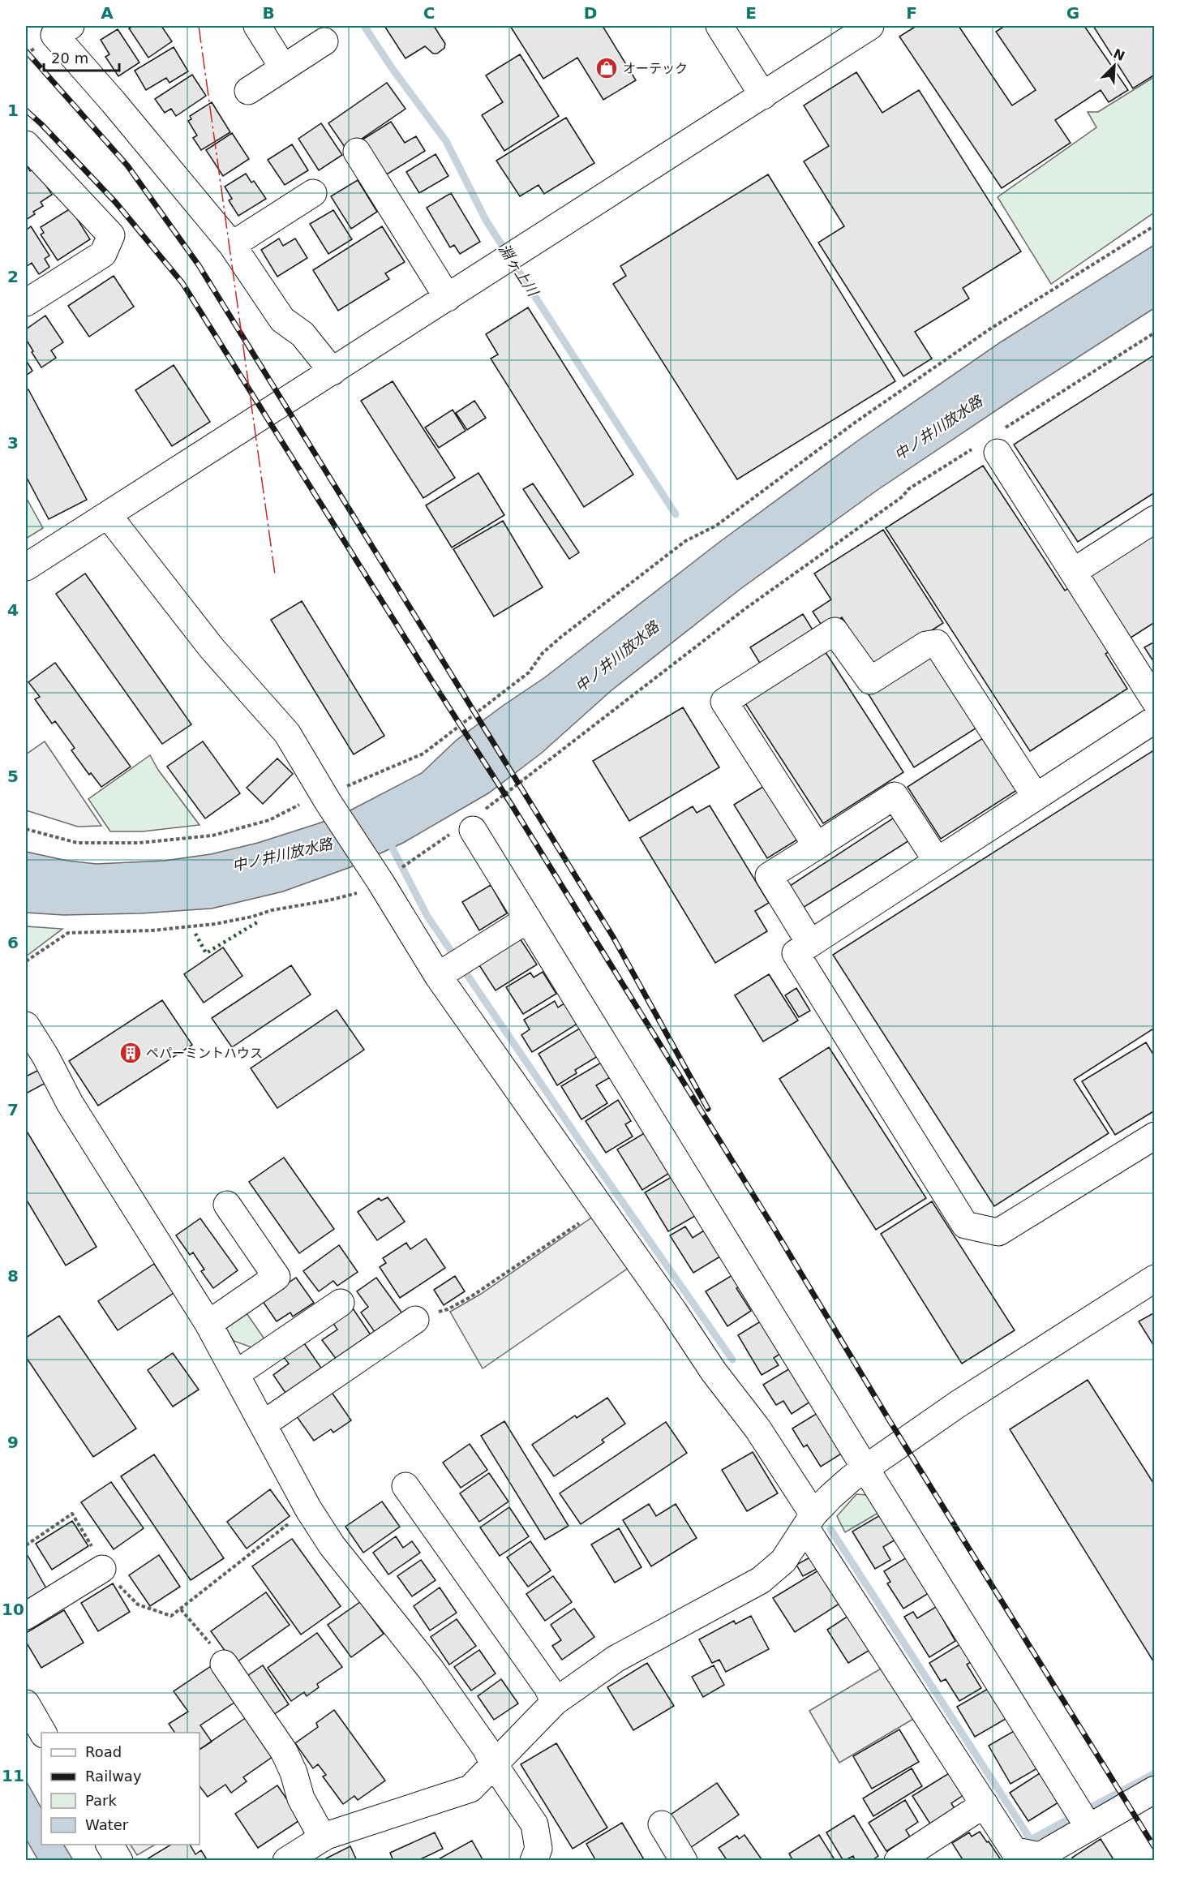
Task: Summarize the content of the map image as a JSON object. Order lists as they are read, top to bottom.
{
  "water": ["淵ヶ上川", "中ノ井川放水路"],
  "places": {
    "shop": ["オーテック"],
    "building": ["ペパーミントハウス"]
  },
  "legend": [
    "Road",
    "Railway",
    "Park",
    "Water"
  ],
  "scale_bar": "20 m",
  "north": "top right",
  "grid": {
    "columns": [
      "A",
      "B",
      "C",
      "D",
      "E",
      "F",
      "G"
    ],
    "rows": [
      "1",
      "2",
      "3",
      "4",
      "5",
      "6",
      "7",
      "8",
      "9",
      "10",
      "11"
    ]
  }
}
